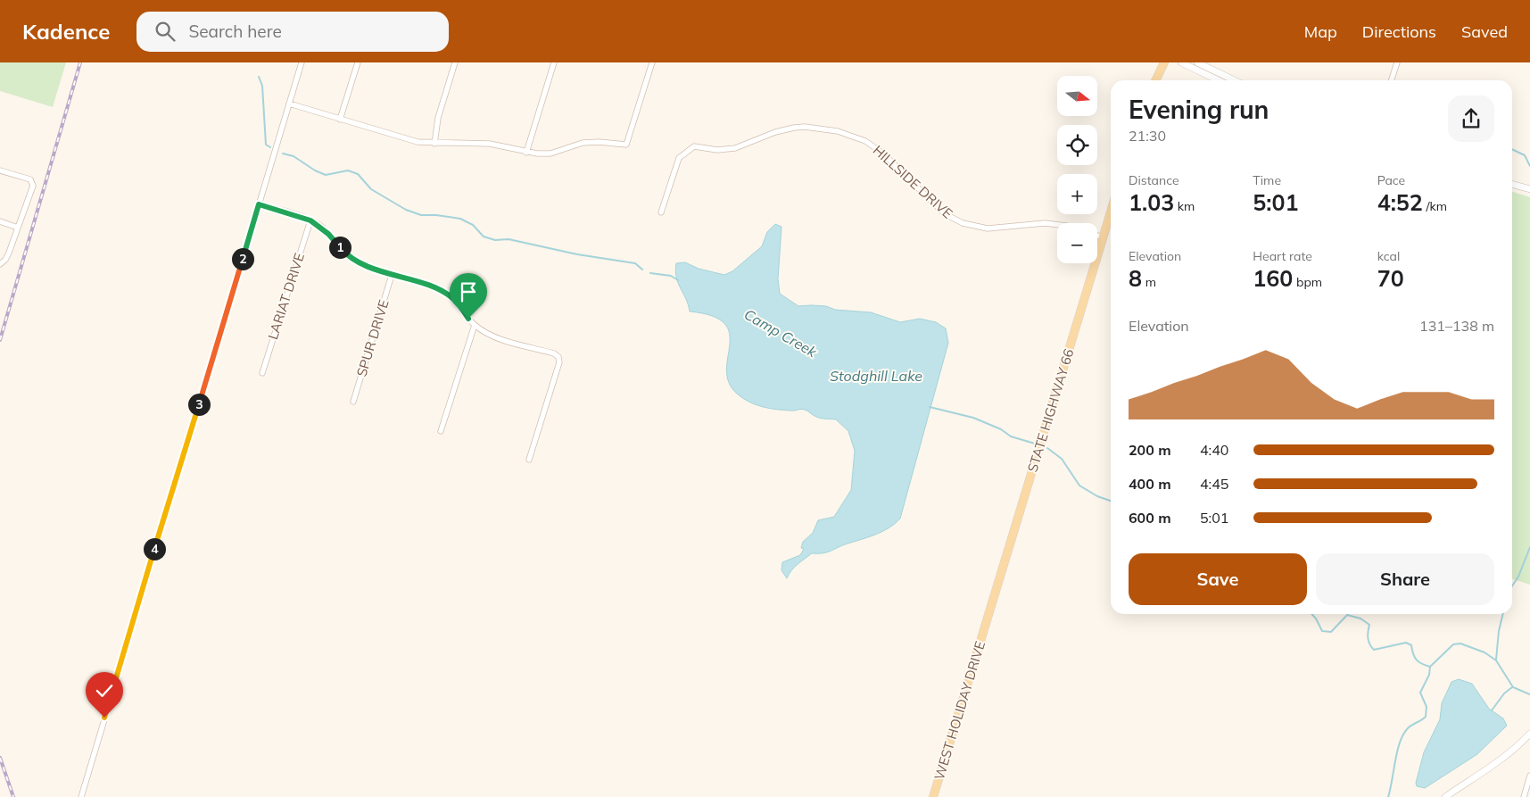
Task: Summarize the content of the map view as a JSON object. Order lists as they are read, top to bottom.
{
  "streets": {
    "main road": ["STATE HIGHWAY 66", "WEST HOLIDAY DRIVE"],
    "street": ["HILLSIDE DRIVE", "LARIAT DRIVE", "SPUR DRIVE"]
  },
  "crossings": [
    ["STATE HIGHWAY 66", "WEST HOLIDAY DRIVE"]
  ],
  "water": ["Camp Creek", "Stodghill Lake"],
  "north": "right",
  "page": {
    "header": "Kadence",
    "search": "Search here",
    "nav": ["Map", "Directions", "Saved"],
    "map_buttons": ["+", "−"],
    "heading": ["Evening run", "21:30"],
    "stats": [
      ["Distance", "1.03 km"],
      ["Time", "5:01"],
      ["Pace", "4:52 /km"],
      ["Elevation", "8 m"],
      ["Heart rate", "160 bpm"],
      ["kcal", "70"]
    ],
    "pins": [
      "1",
      "2",
      "3",
      "4"
    ],
    "chart": ["Elevation", "131–138 m"],
    "list": [
      {
        "name": "200 m",
        "note": "4:40"
      },
      {
        "name": "400 m",
        "note": "4:45"
      },
      {
        "name": "600 m",
        "note": "5:01"
      }
    ],
    "buttons": ["Save", "Share"]
  }
}
